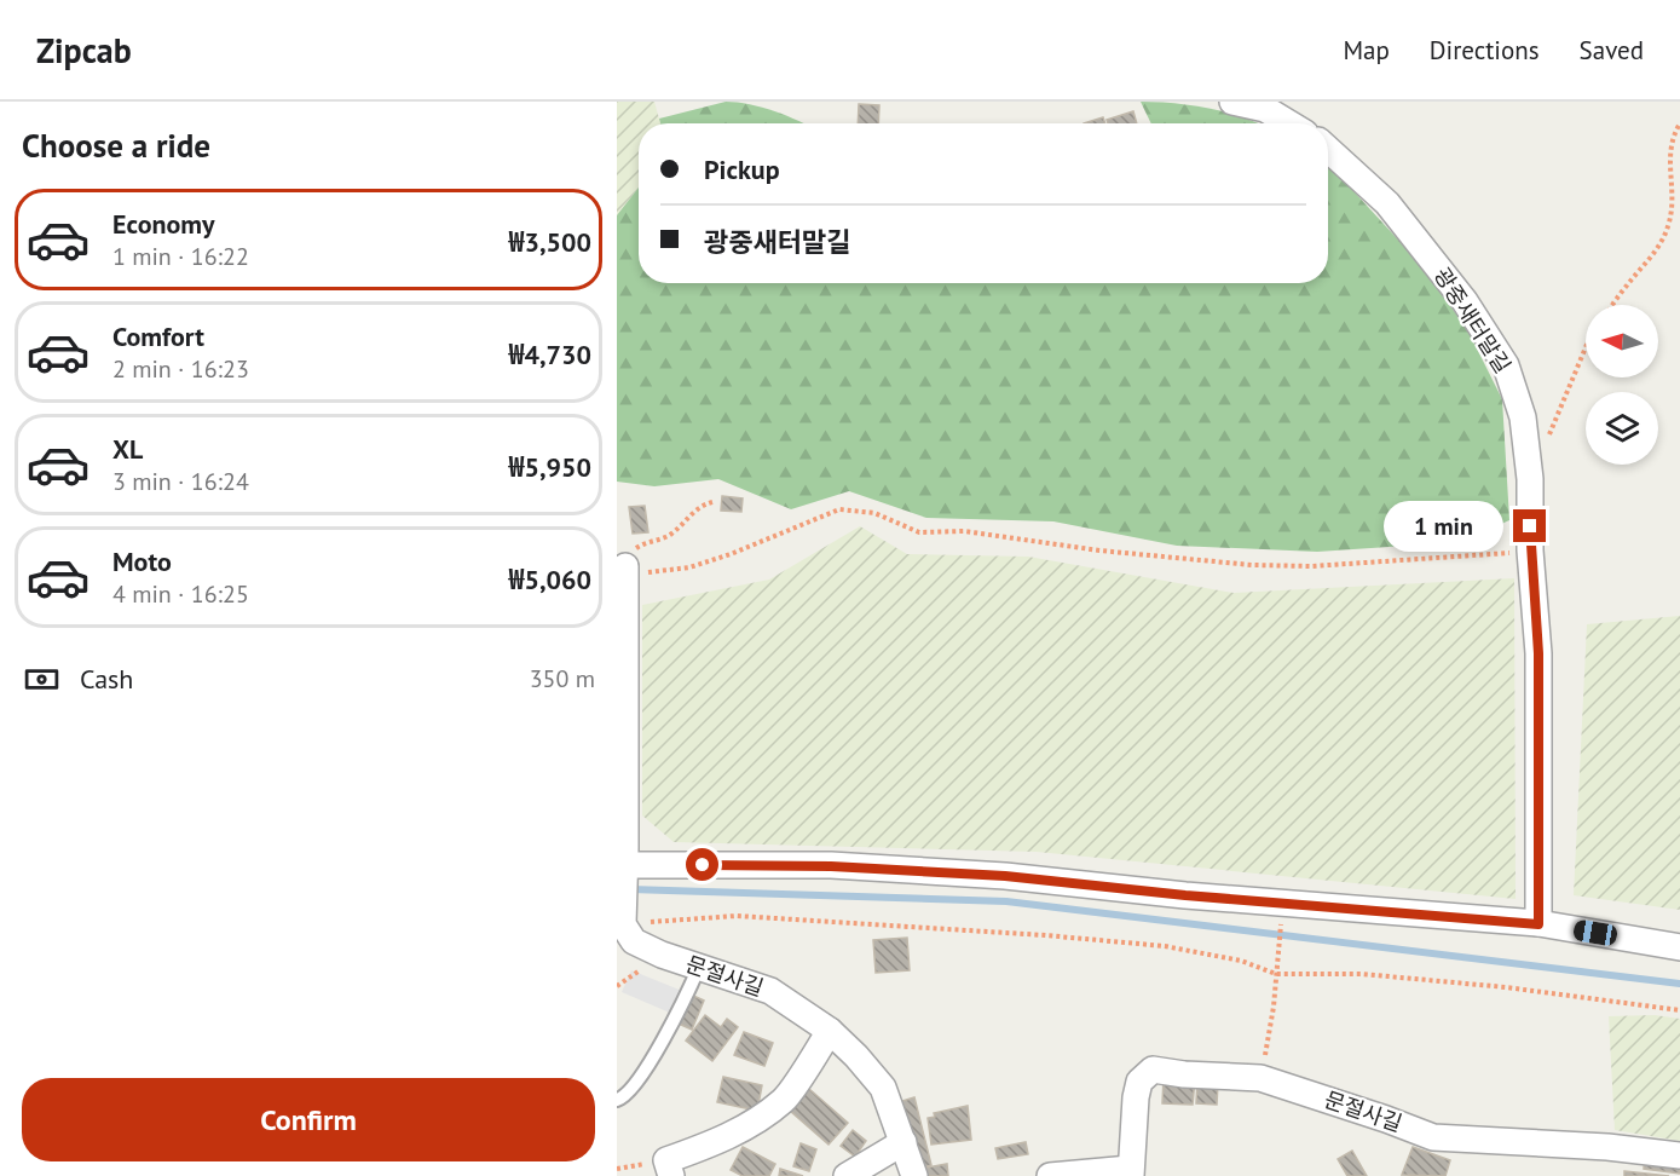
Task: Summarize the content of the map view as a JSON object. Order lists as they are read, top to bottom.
{
  "streets": {
    "street": ["광중새터말길", "문절사길"]
  },
  "north": "left",
  "page": {
    "header": "Zipcab",
    "nav": ["Map", "Directions", "Saved"],
    "heading": "Choose a ride",
    "banner": ["Pickup", "광중새터말길"],
    "list": [
      {
        "name": "Economy",
        "note": "1 min · 16:22",
        "value": "₩3,500"
      },
      {
        "name": "Comfort",
        "note": "2 min · 16:23",
        "value": "₩4,730"
      },
      {
        "name": "XL",
        "note": "3 min · 16:24",
        "value": "₩5,950"
      },
      {
        "name": "Moto",
        "note": "4 min · 16:25",
        "value": "₩5,060"
      }
    ],
    "bubble": "1 min",
    "pay": ["Cash", "350 m"],
    "buttons": "Confirm"
  }
}
